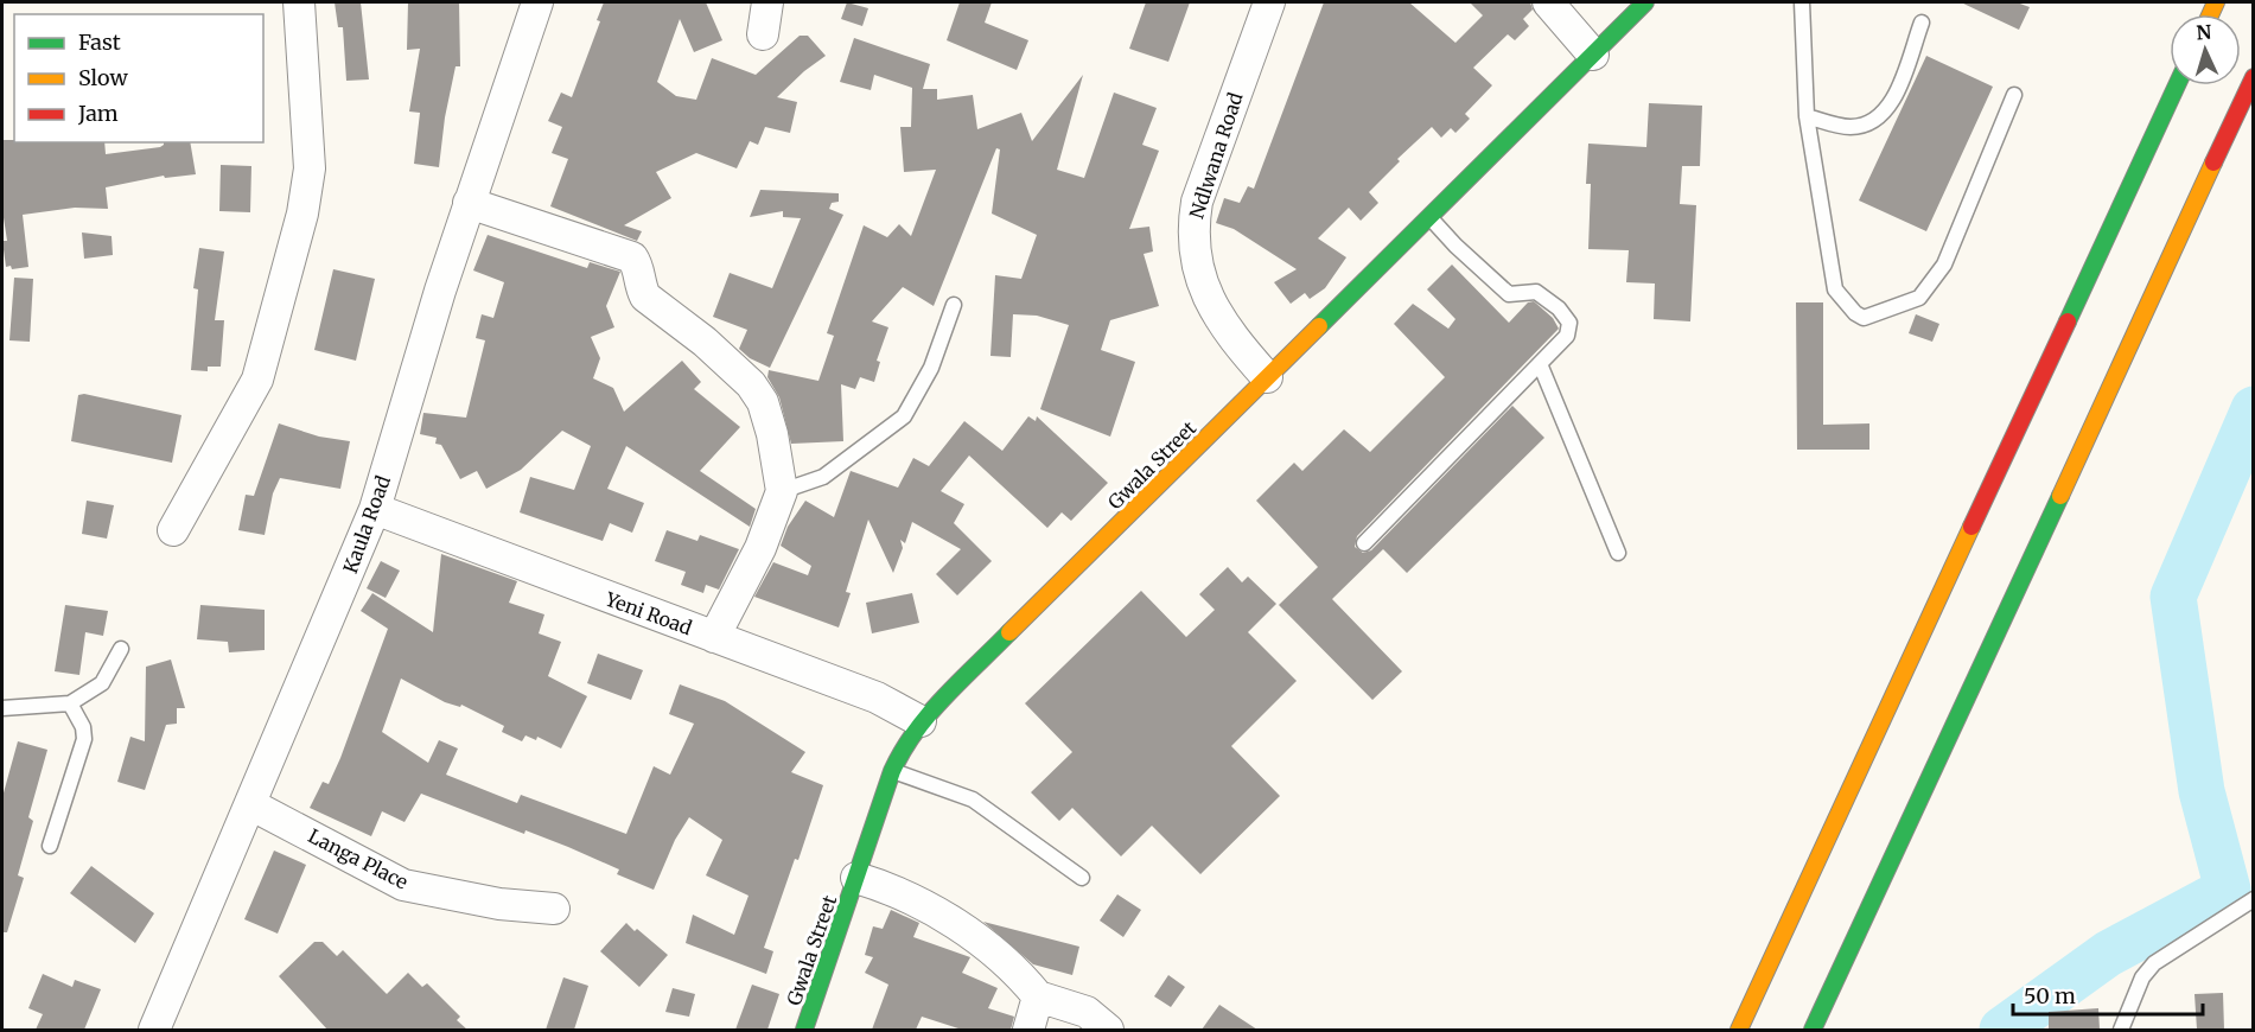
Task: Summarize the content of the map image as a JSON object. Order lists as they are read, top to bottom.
{
  "streets": {
    "main road": ["Gwala Street"],
    "street": [
      "Ndlwana Road",
      "Kaula Road",
      "Yeni Road",
      "Langa Place"
    ]
  },
  "crossings": [
    ["Ndlwana Road", "Gwala Street"],
    ["Gwala Street", "Yeni Road"],
    ["Kaula Road", "Yeni Road"],
    ["Kaula Road", "Langa Place"]
  ],
  "legend": ["Fast", "Slow", "Jam"],
  "scale_bar": "50 m",
  "north": "top"
}
